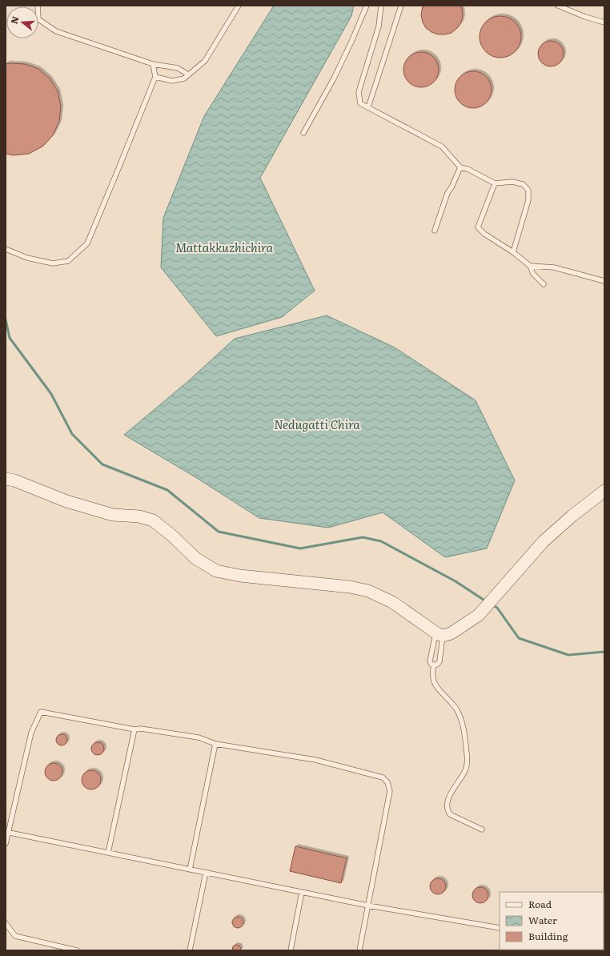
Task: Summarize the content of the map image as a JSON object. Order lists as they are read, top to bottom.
{
  "water": ["Mattakkuzhichira", "Nedugatti Chira"],
  "legend": ["Road", "Water", "Building"],
  "north": "left"
}
